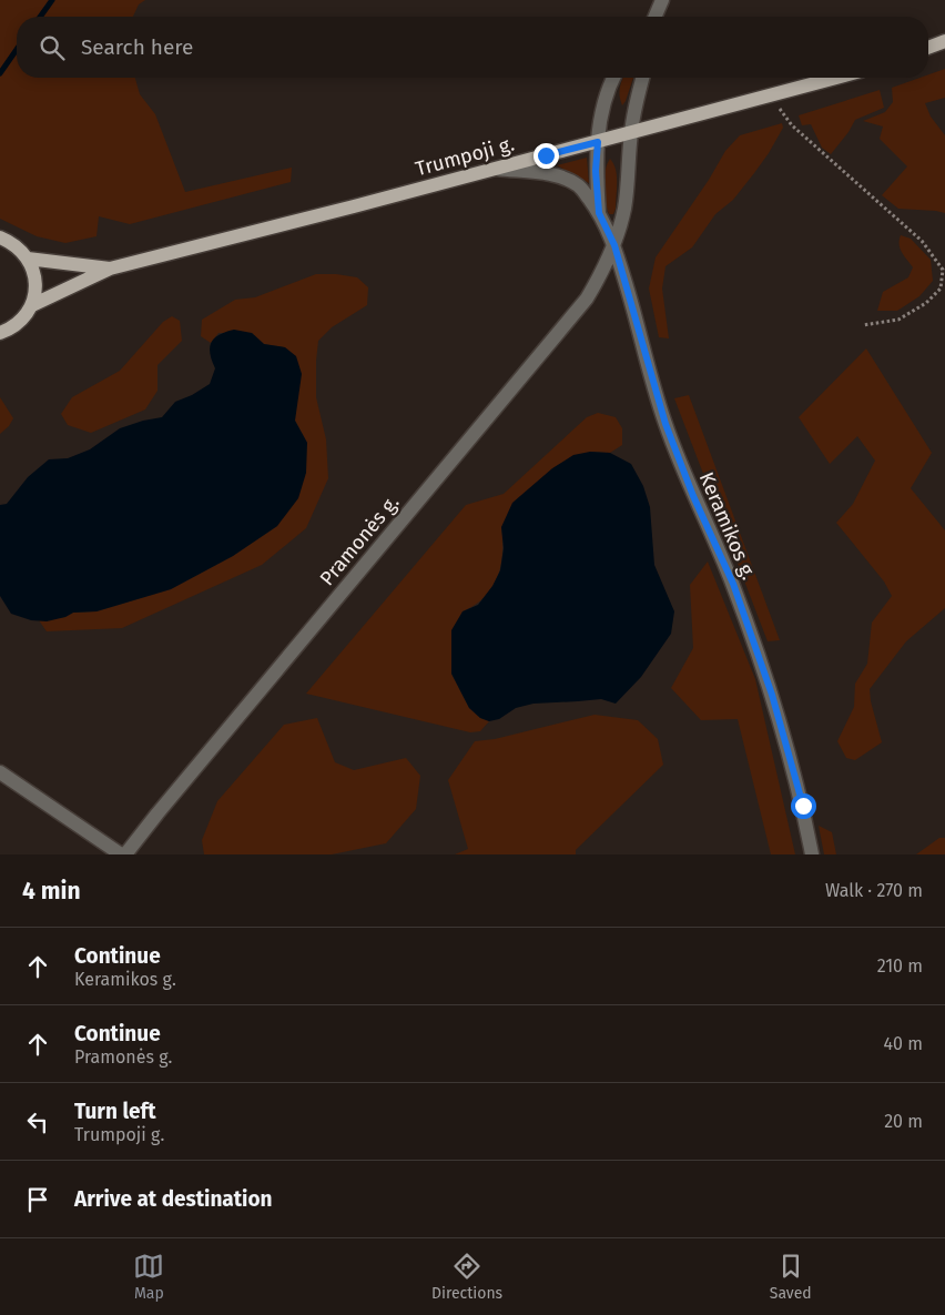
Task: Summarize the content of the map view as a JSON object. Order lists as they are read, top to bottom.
{
  "streets": {
    "main road": ["Trumpoji g."],
    "street": ["Keramikos g.", "Pramonės g."]
  },
  "crossings": [
    ["Trumpoji g.", "Pramonės g."],
    ["Keramikos g.", "Pramonės g."]
  ],
  "page": {
    "search": "Search here",
    "heading": ["4 min", "Walk · 270 m"],
    "list": [
      ["Continue", "Keramikos g.", "210 m"],
      ["Continue", "Pramonės g.", "40 m"],
      ["Turn left", "Trumpoji g.", "20 m"],
      "Arrive at destination"
    ],
    "nav": ["Map", "Directions", "Saved"]
  }
}
